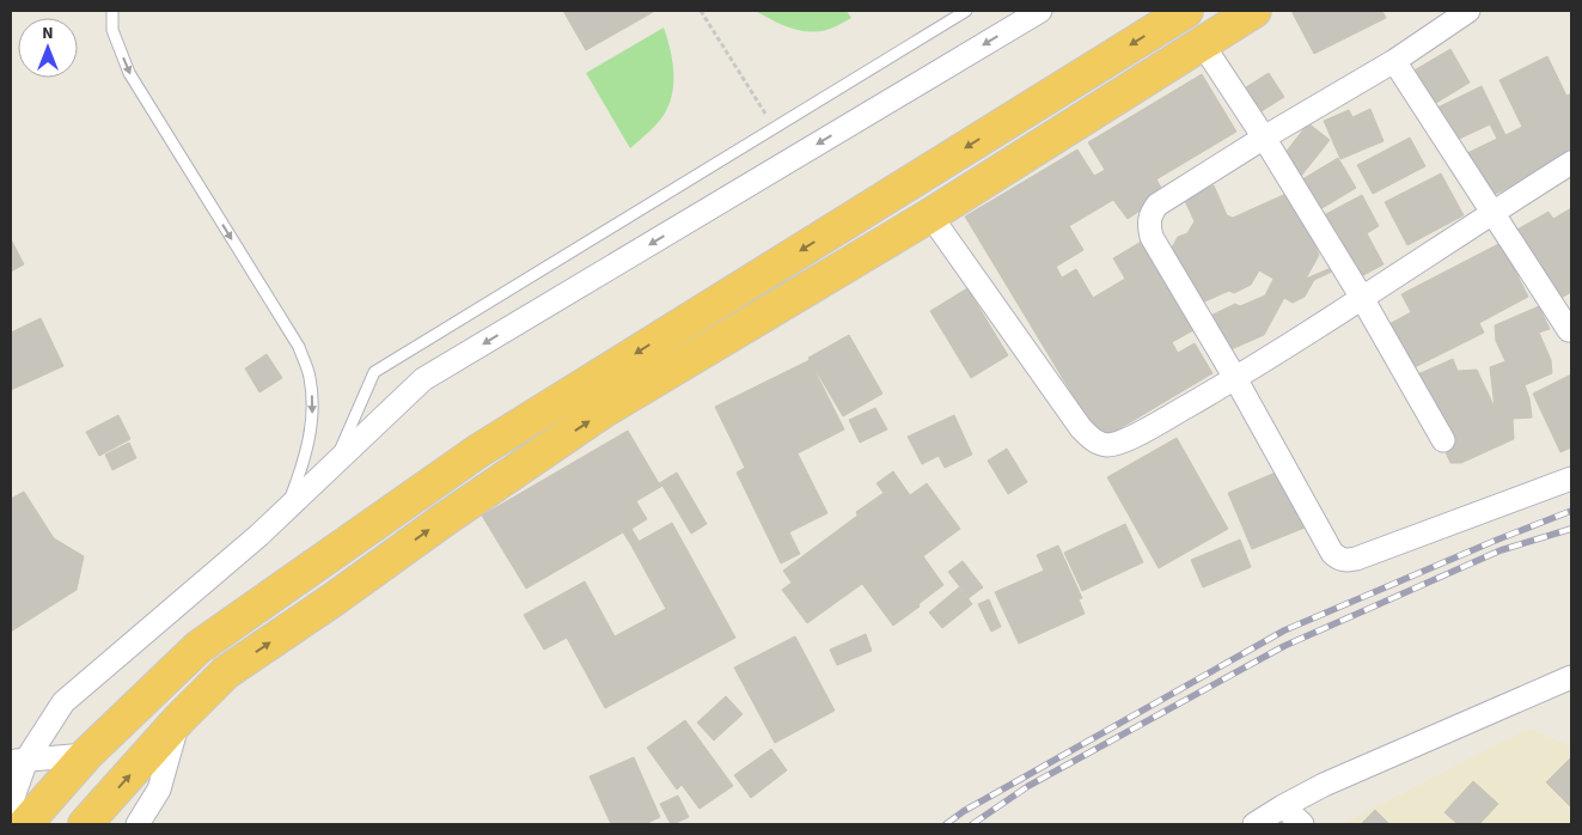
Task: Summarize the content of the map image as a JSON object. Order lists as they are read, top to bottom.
{
  "north": "top"
}
